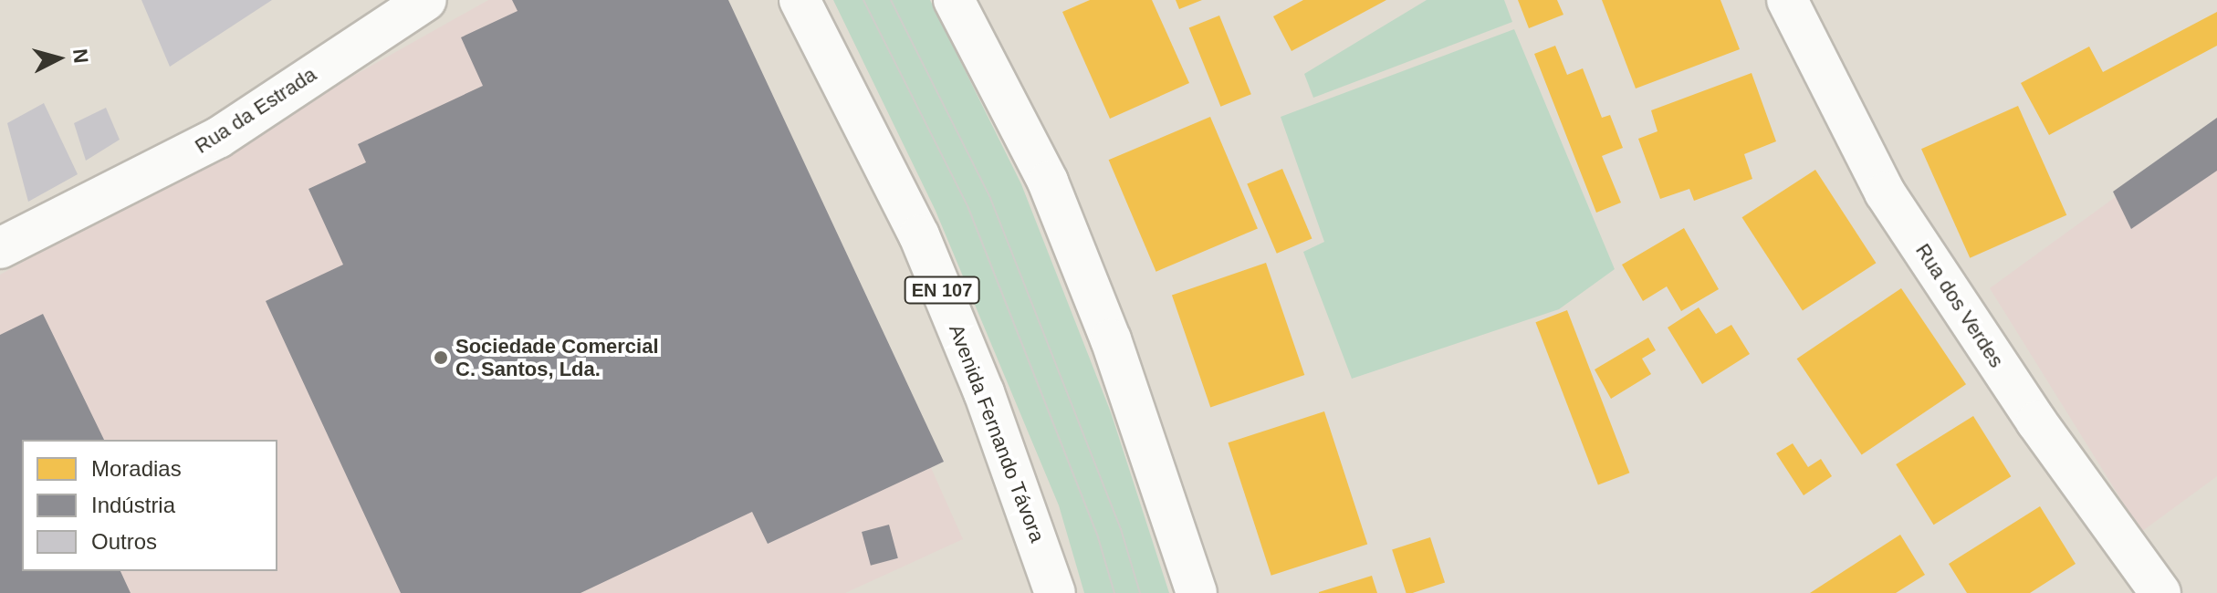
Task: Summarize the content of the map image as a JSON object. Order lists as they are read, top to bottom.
{
  "streets": {
    "main road": [
      "Rua da Estrada",
      "EN 107",
      "Rua dos Verdes",
      "Avenida Fernando Távora"
    ]
  },
  "places": ["Sociedade Comercial C. Santos, Lda."],
  "legend": ["Moradias", "Indústria", "Outros"],
  "north": "right"
}
